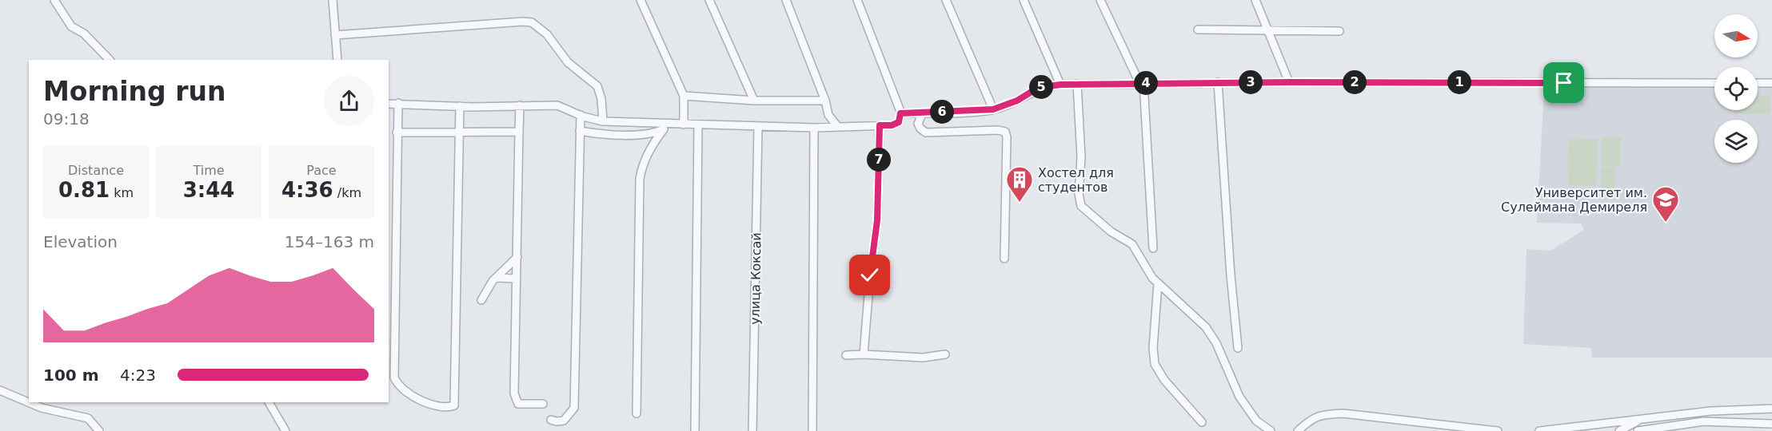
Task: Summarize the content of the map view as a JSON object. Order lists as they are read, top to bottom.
{
  "streets": {
    "street": ["улица Коксай"]
  },
  "places": {
    "building": ["Хостел для студентов"],
    "school or university": ["Университет им. Сулеймана Демиреля"]
  },
  "north": "right",
  "page": {
    "heading": ["Morning run", "09:18"],
    "pins": [
      "1",
      "2",
      "3",
      "4",
      "5",
      "6",
      "7"
    ],
    "stats": [
      ["Distance", "0.81 km"],
      ["Time", "3:44"],
      ["Pace", "4:36 /km"]
    ],
    "chart": ["Elevation", "154–163 m"],
    "list": [
      {
        "name": "100 m",
        "note": "4:23"
      }
    ]
  }
}
